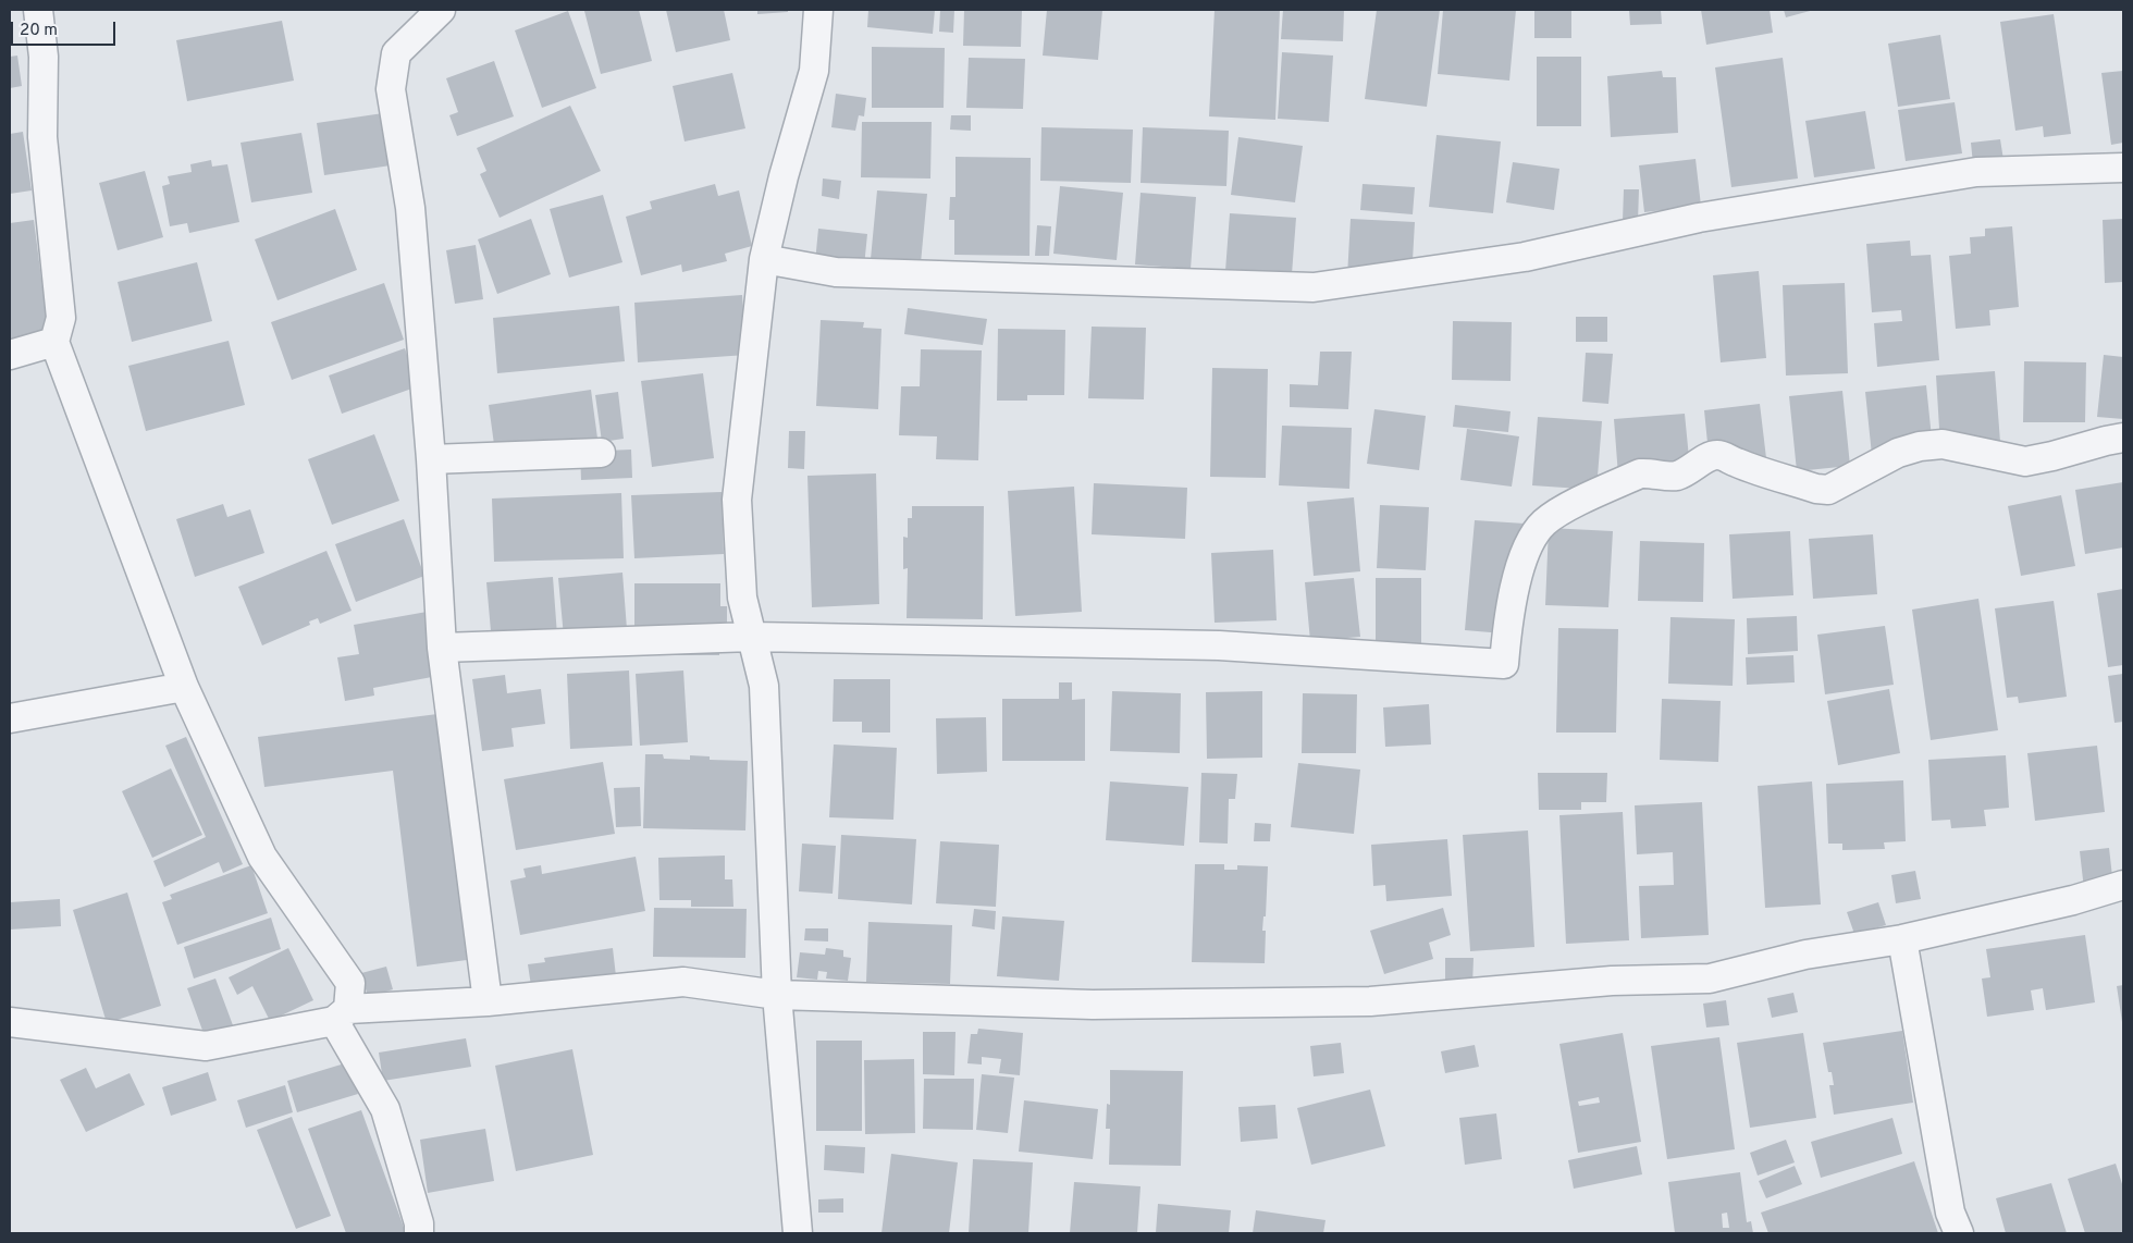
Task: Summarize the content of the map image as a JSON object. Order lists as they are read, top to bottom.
{
  "scale_bar": "20 m"
}
